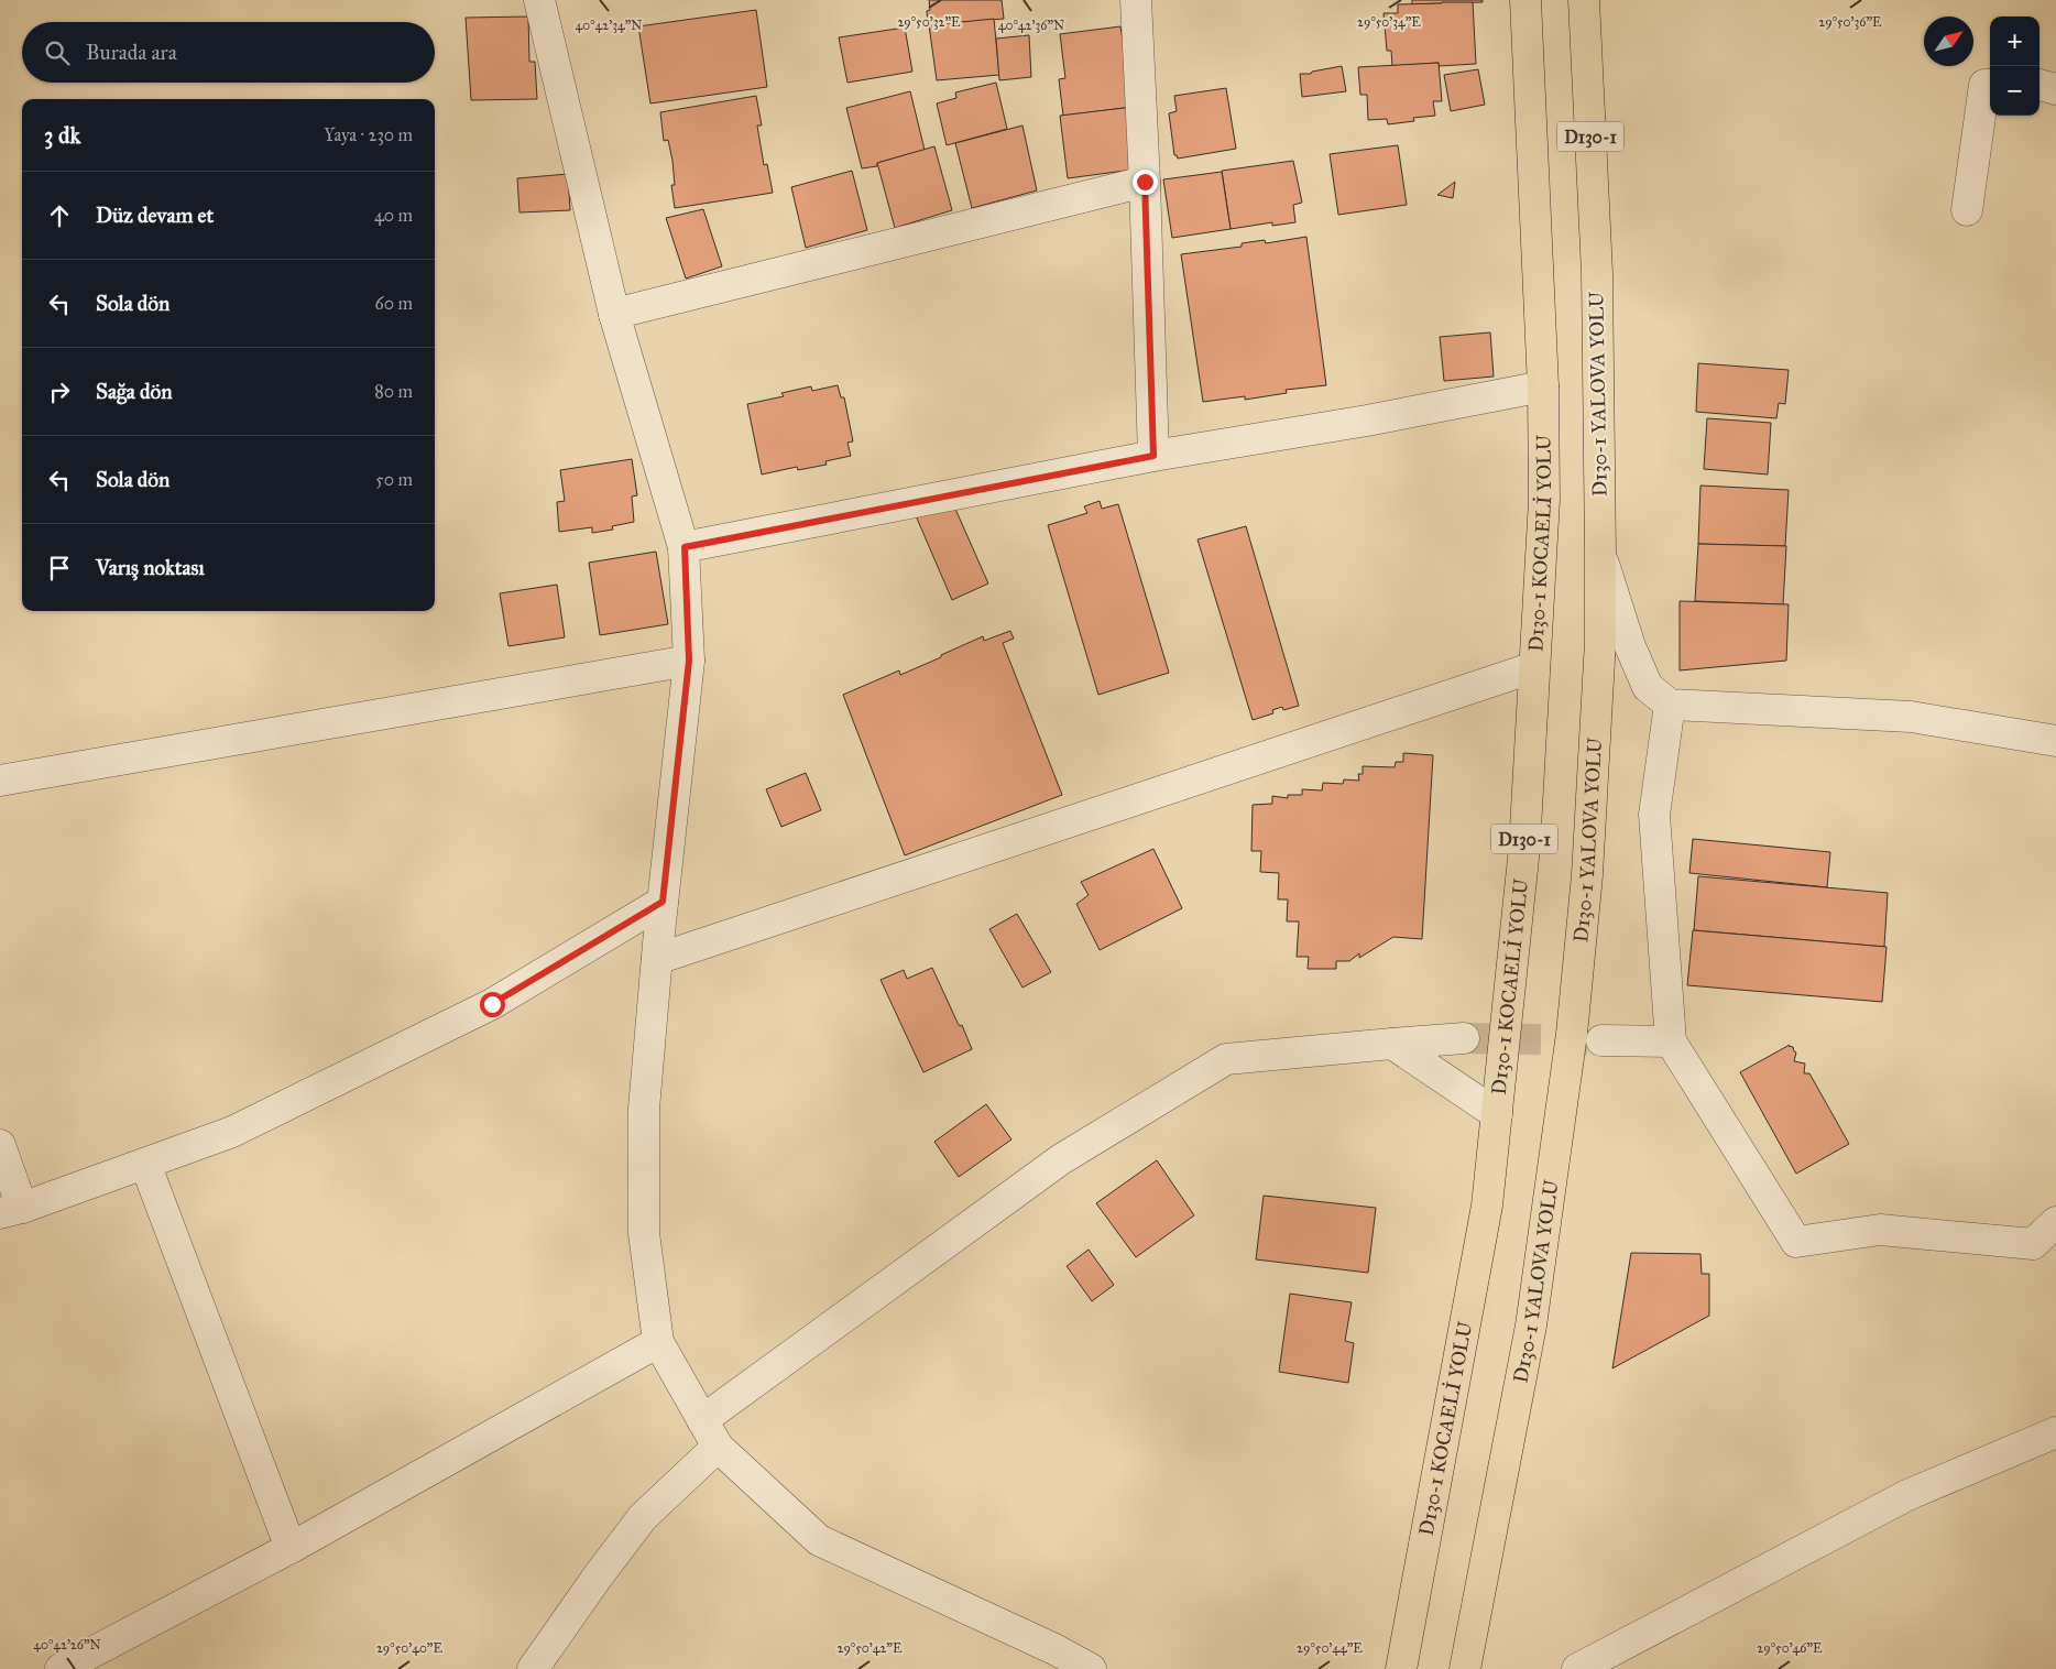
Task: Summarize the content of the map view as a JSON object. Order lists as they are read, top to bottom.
{
  "streets": {
    "highway": ["D130-1", "D130-1 YALOVA YOLU", "D130-1 KOCAELİ YOLU"]
  },
  "north": "top right",
  "page": {
    "map_buttons": ["+", "−"],
    "search": "Burada ara",
    "heading": ["3 dk", "Yaya · 230 m"],
    "list": [
      ["Düz devam et", "40 m"],
      ["Sola dön", "60 m"],
      ["Sağa dön", "80 m"],
      ["Sola dön", "50 m"],
      "Varış noktası"
    ]
  },
  "coordinates": [
    "29°50'32\"E",
    "29°50'34\"E",
    "29°50'36\"E",
    "40°42'34\"N",
    "40°42'36\"N",
    "40°42'26\"N",
    "29°50'40\"E",
    "29°50'42\"E",
    "29°50'44\"E",
    "29°50'46\"E"
  ]
}
